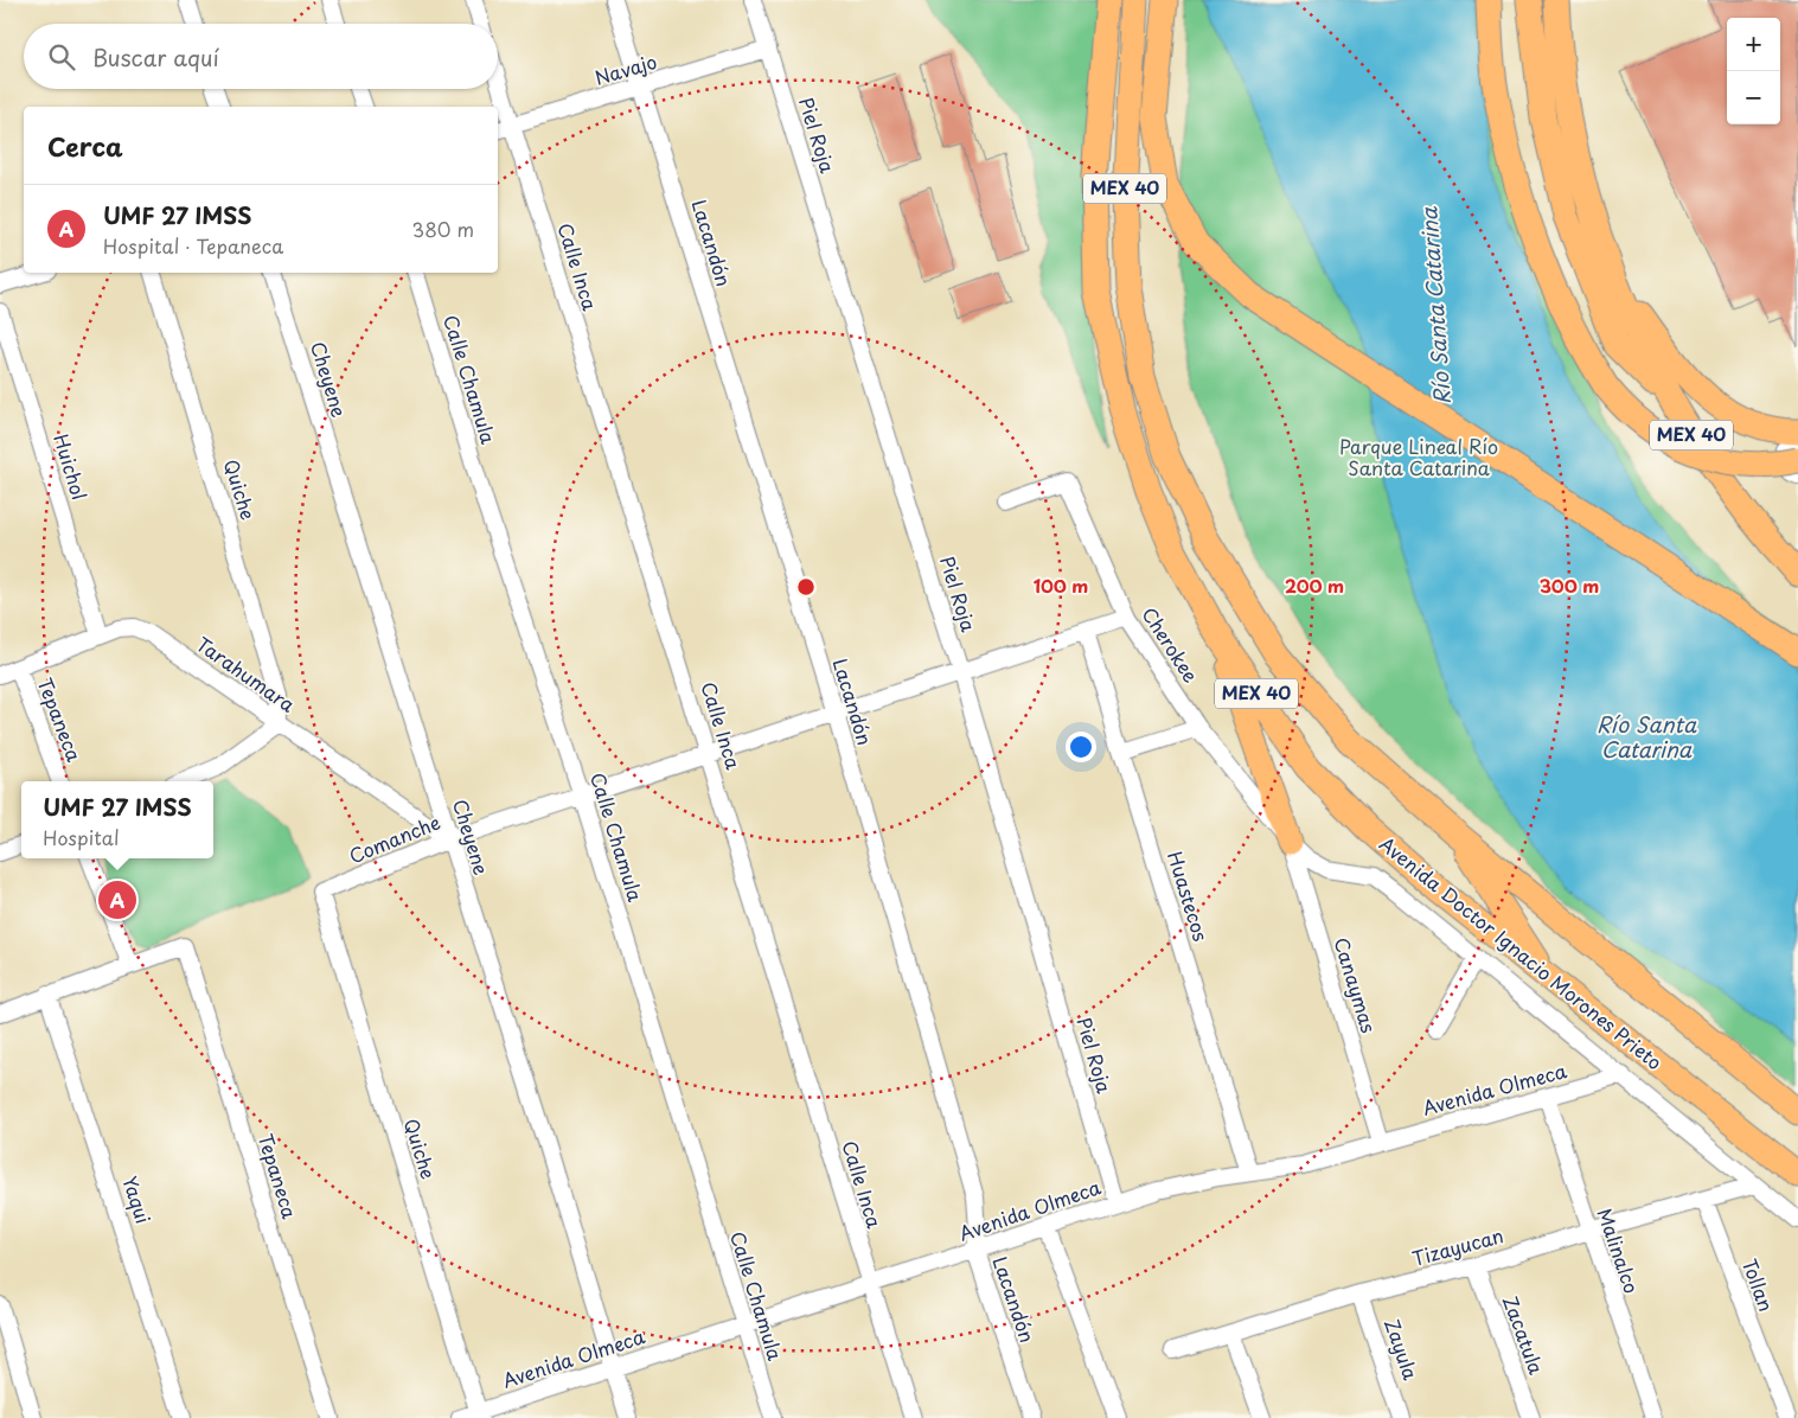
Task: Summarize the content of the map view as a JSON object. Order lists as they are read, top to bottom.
{
  "streets": {
    "highway": ["MEX 40", "Avenida Doctor Ignacio Morones Prieto"],
    "street": [
      "Navajo",
      "Piel Roja",
      "Lacandón",
      "Calle Inca",
      "Cheyene",
      "Calle Chamula",
      "Huichol",
      "Quiche",
      "Cherokee",
      "Tarahumara",
      "Tepaneca",
      "Comanche",
      "Huastecos",
      "Canaymas",
      "Avenida Olmeca",
      "Yaqui",
      "Tizayucan",
      "Malinalco",
      "Tollan",
      "Zacatula",
      "Zayula"
    ]
  },
  "crossings": [
    ["Navajo", "Piel Roja"],
    ["Navajo", "Lacandón"],
    ["Navajo", "Calle Inca"],
    ["Piel Roja", "Comanche"],
    ["Piel Roja", "Avenida Olmeca"],
    ["Lacandón", "Comanche"],
    ["Lacandón", "Avenida Olmeca"],
    ["Calle Inca", "Comanche"],
    ["Calle Inca", "Avenida Olmeca"],
    ["Cheyene", "Tarahumara"],
    ["Cheyene", "Comanche"],
    ["Cheyene", "Avenida Olmeca"],
    ["Calle Chamula", "Comanche"],
    ["Calle Chamula", "Avenida Olmeca"],
    ["Huichol", "Tarahumara"],
    ["Quiche", "Tarahumara"],
    ["Quiche", "Comanche"],
    ["Quiche", "Avenida Olmeca"],
    ["Cherokee", "Comanche"],
    ["Cherokee", "Avenida Doctor Ignacio Morones Prieto"],
    ["Cherokee", "Canaymas"],
    ["Tarahumara", "Tepaneca"],
    ["Tarahumara", "Comanche"],
    ["Comanche", "Huastecos"],
    ["Huastecos", "Avenida Olmeca"],
    ["Avenida Doctor Ignacio Morones Prieto", "Canaymas"],
    ["Avenida Doctor Ignacio Morones Prieto", "Avenida Olmeca"],
    ["Avenida Doctor Ignacio Morones Prieto", "Tizayucan"],
    ["Canaymas", "Avenida Olmeca"],
    ["Avenida Olmeca", "Malinalco"],
    ["Tizayucan", "Malinalco"],
    ["Tizayucan", "Tollan"],
    ["Tizayucan", "Zacatula"],
    ["Tizayucan", "Zayula"]
  ],
  "water": ["Río Santa Catarina"],
  "parks": ["Parque Lineal Río Santa Catarina"],
  "page": {
    "map_buttons": ["+", "−"],
    "search": "Buscar aquí",
    "heading": "Cerca",
    "list": [
      {
        "mark": "A",
        "name": "UMF 27 IMSS",
        "note": "Hospital · Tepaneca",
        "value": "380 m"
      }
    ],
    "popup": ["UMF 27 IMSS", "Hospital"],
    "pins": "A"
  },
  "rings": ["100 m", "200 m", "300 m"]
}
